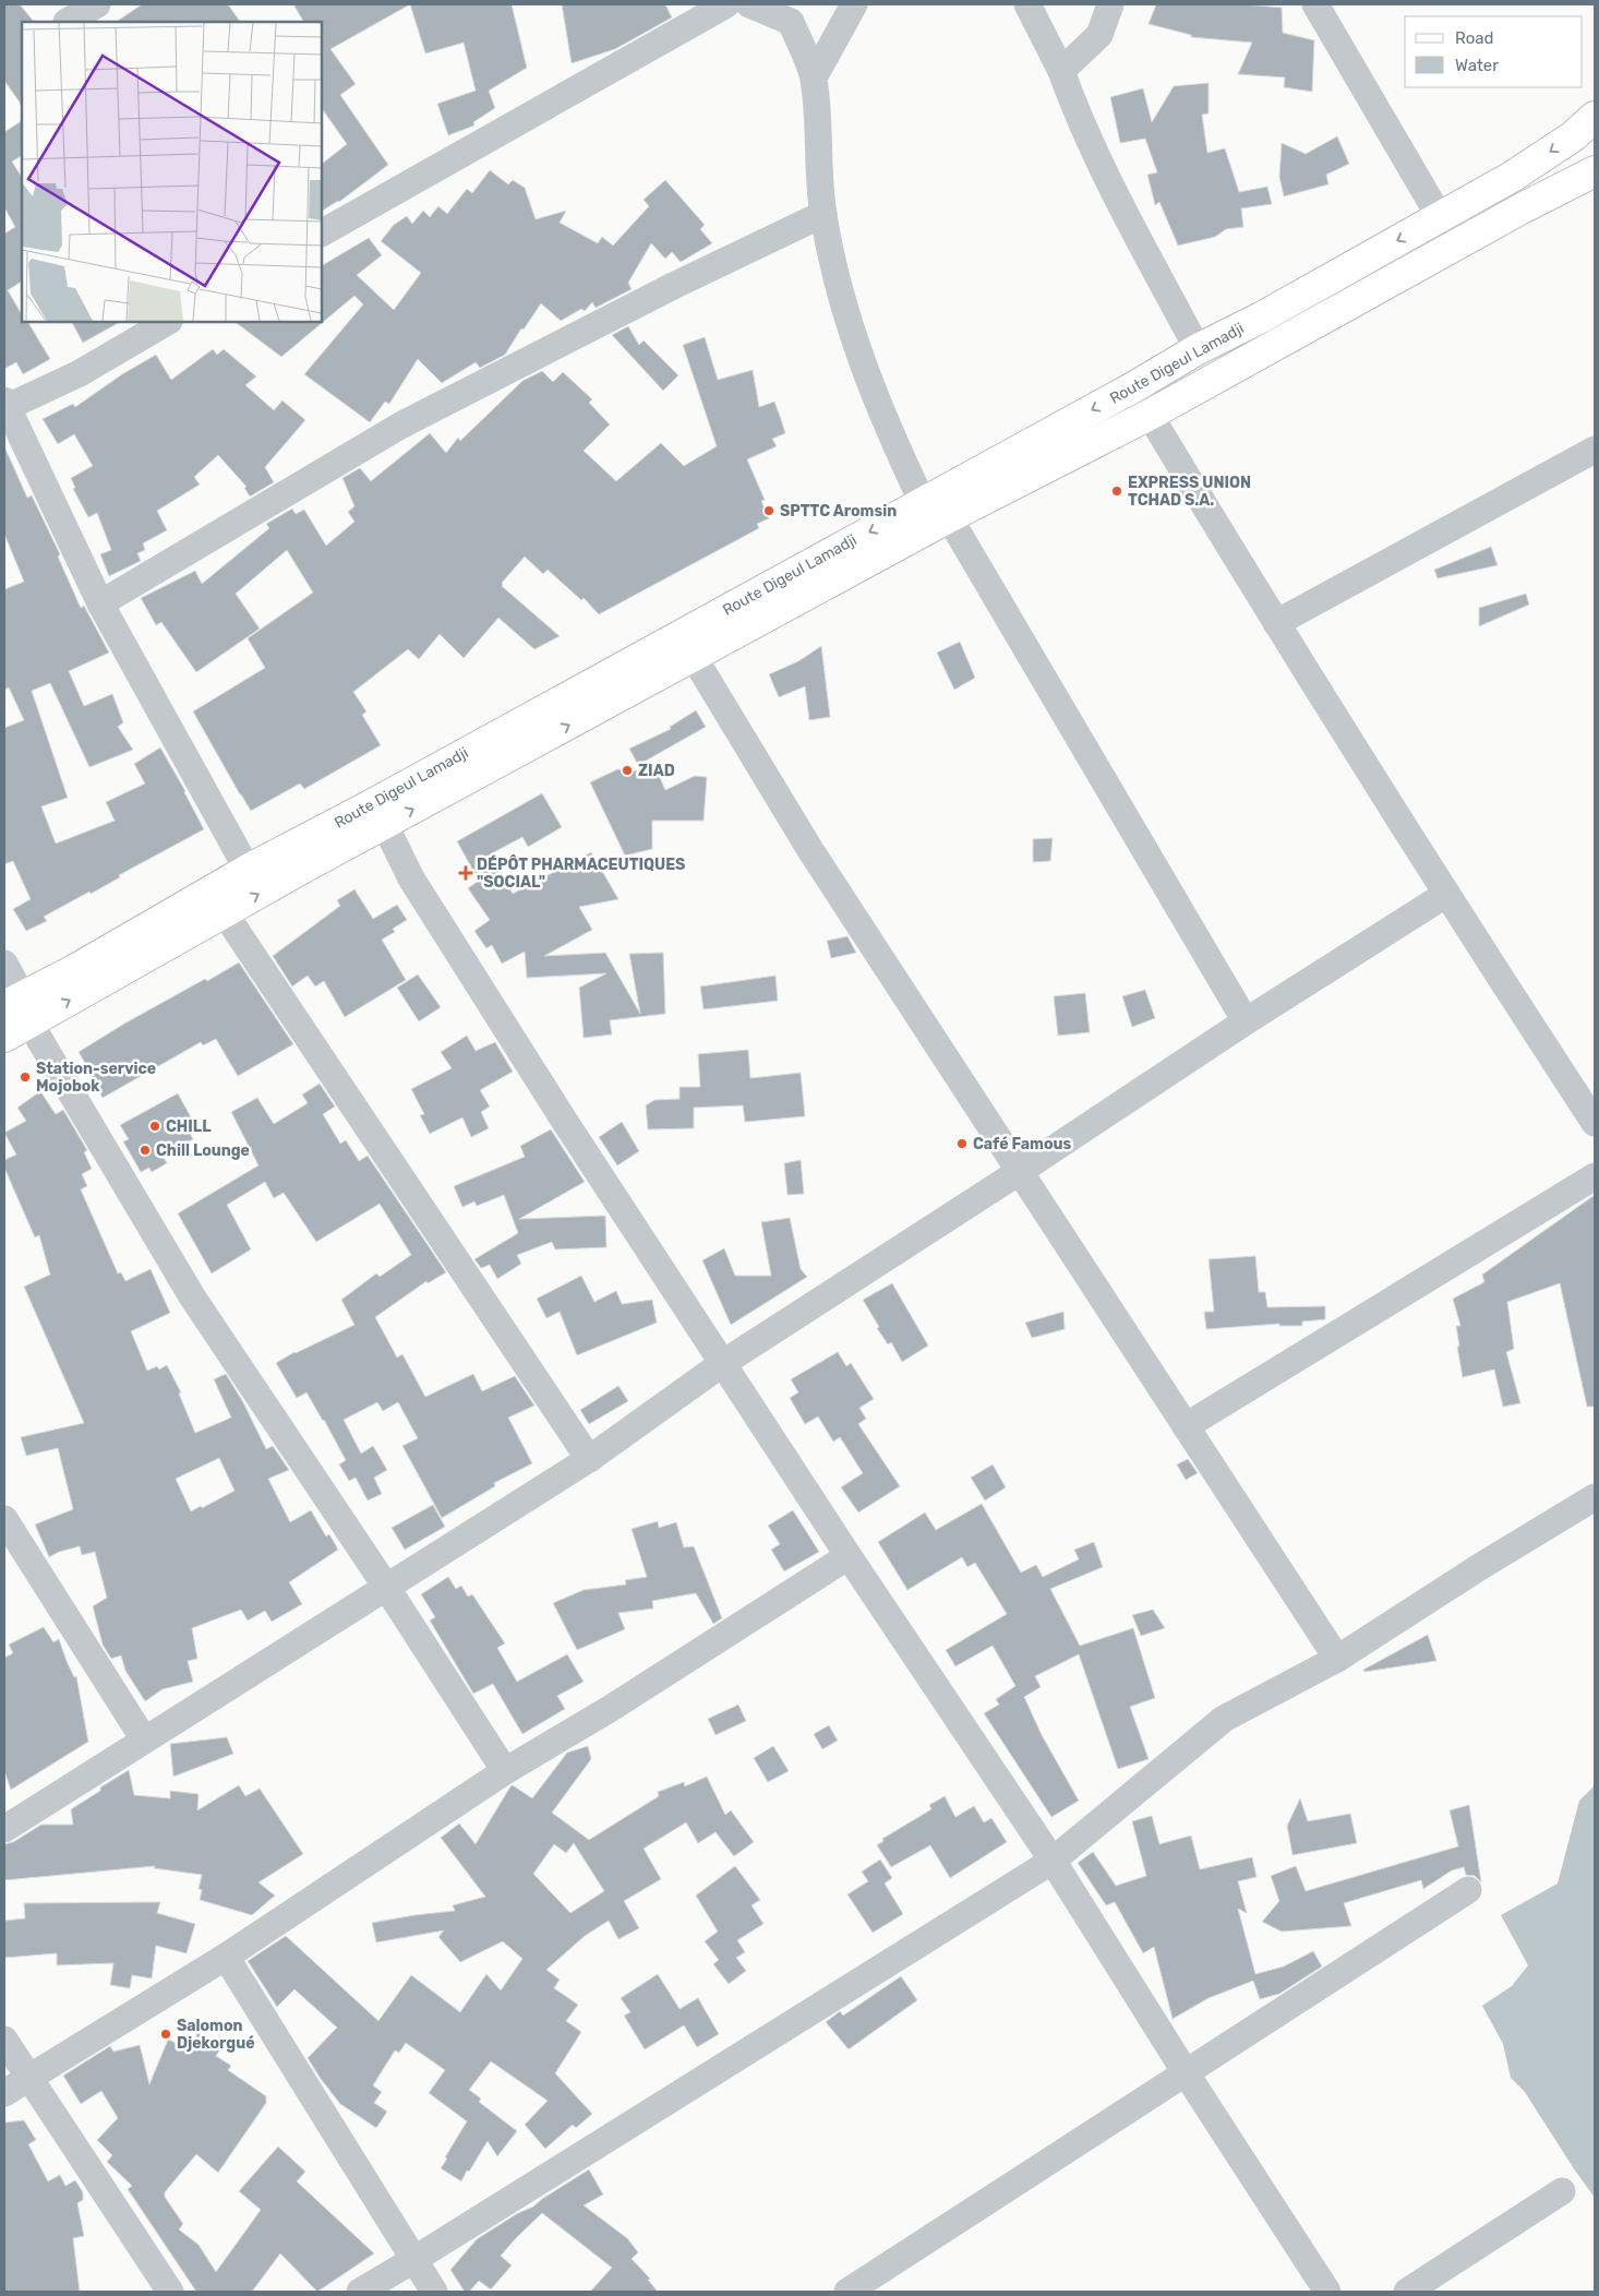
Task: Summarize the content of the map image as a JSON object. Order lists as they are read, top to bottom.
{
  "streets": {
    "main road": ["Route Digeul Lamadji"]
  },
  "places": {
    "other": [
      "EXPRESS UNION TCHAD S.A.",
      "SPTTC Aromsin",
      "ZIAD",
      "Station-service Mojobok",
      "CHILL",
      "Café Famous",
      "Chill Lounge",
      "Salomon Djekorgué"
    ],
    "health": ["DÉPÔT PHARMACEUTIQUES \"SOCIAL\""]
  },
  "legend": ["Road", "Water"]
}
